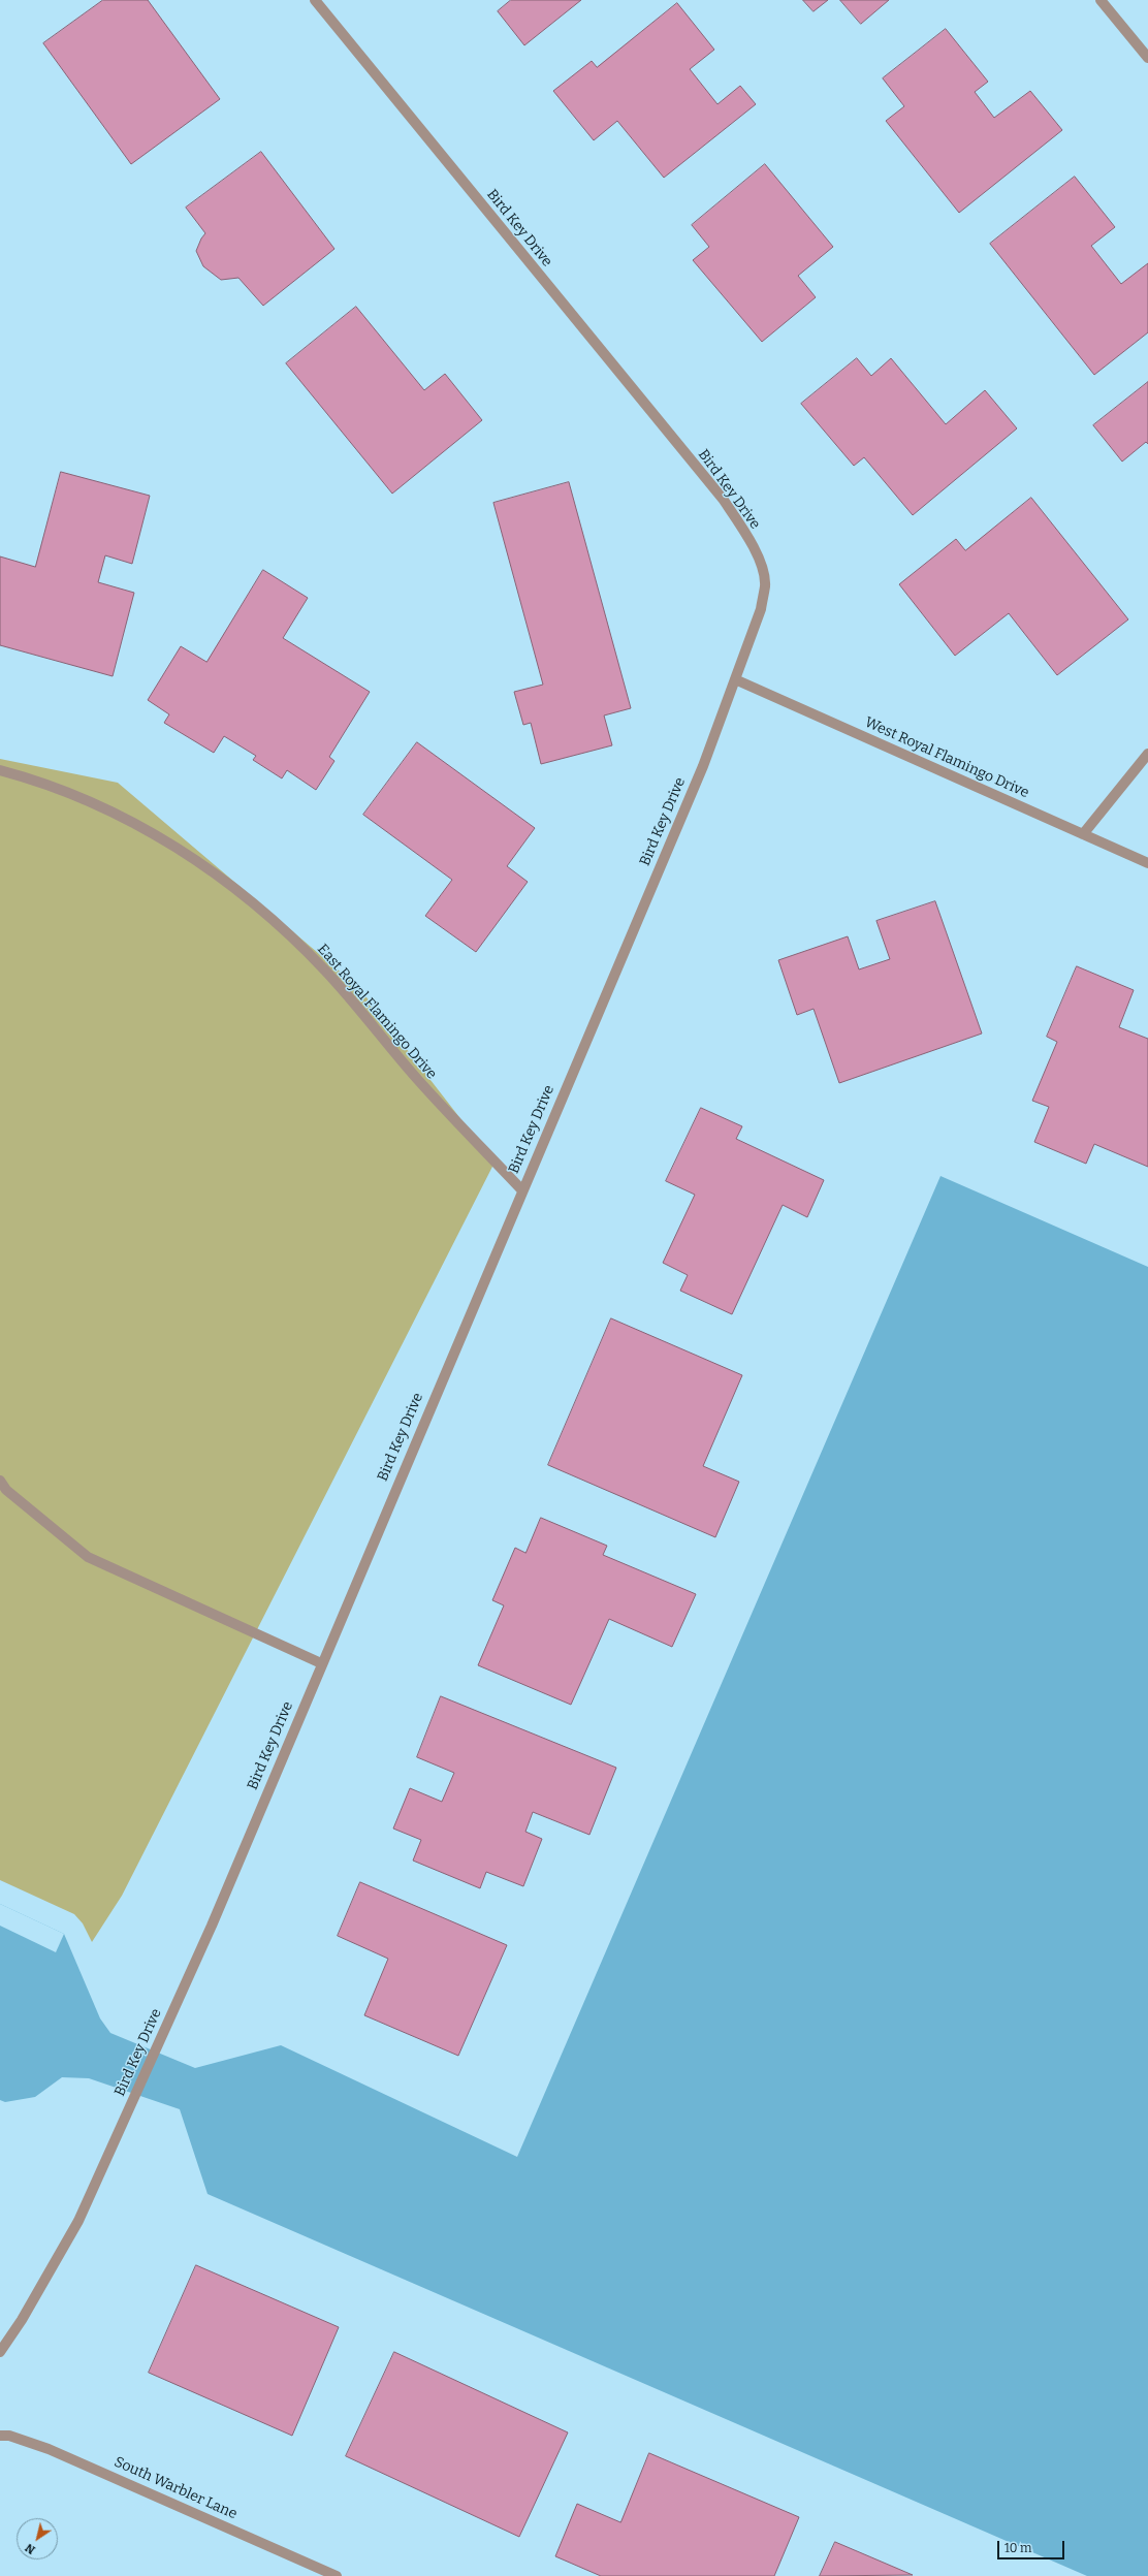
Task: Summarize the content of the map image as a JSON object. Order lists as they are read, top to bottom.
{
  "streets": {
    "street": [
      "Bird Key Drive",
      "West Royal Flamingo Drive",
      "East Royal Flamingo Drive",
      "South Warbler Lane"
    ]
  },
  "crossings": [
    ["Bird Key Drive", "West Royal Flamingo Drive"],
    ["Bird Key Drive", "East Royal Flamingo Drive"]
  ],
  "scale_bar": "10 m",
  "north": "bottom left"
}
